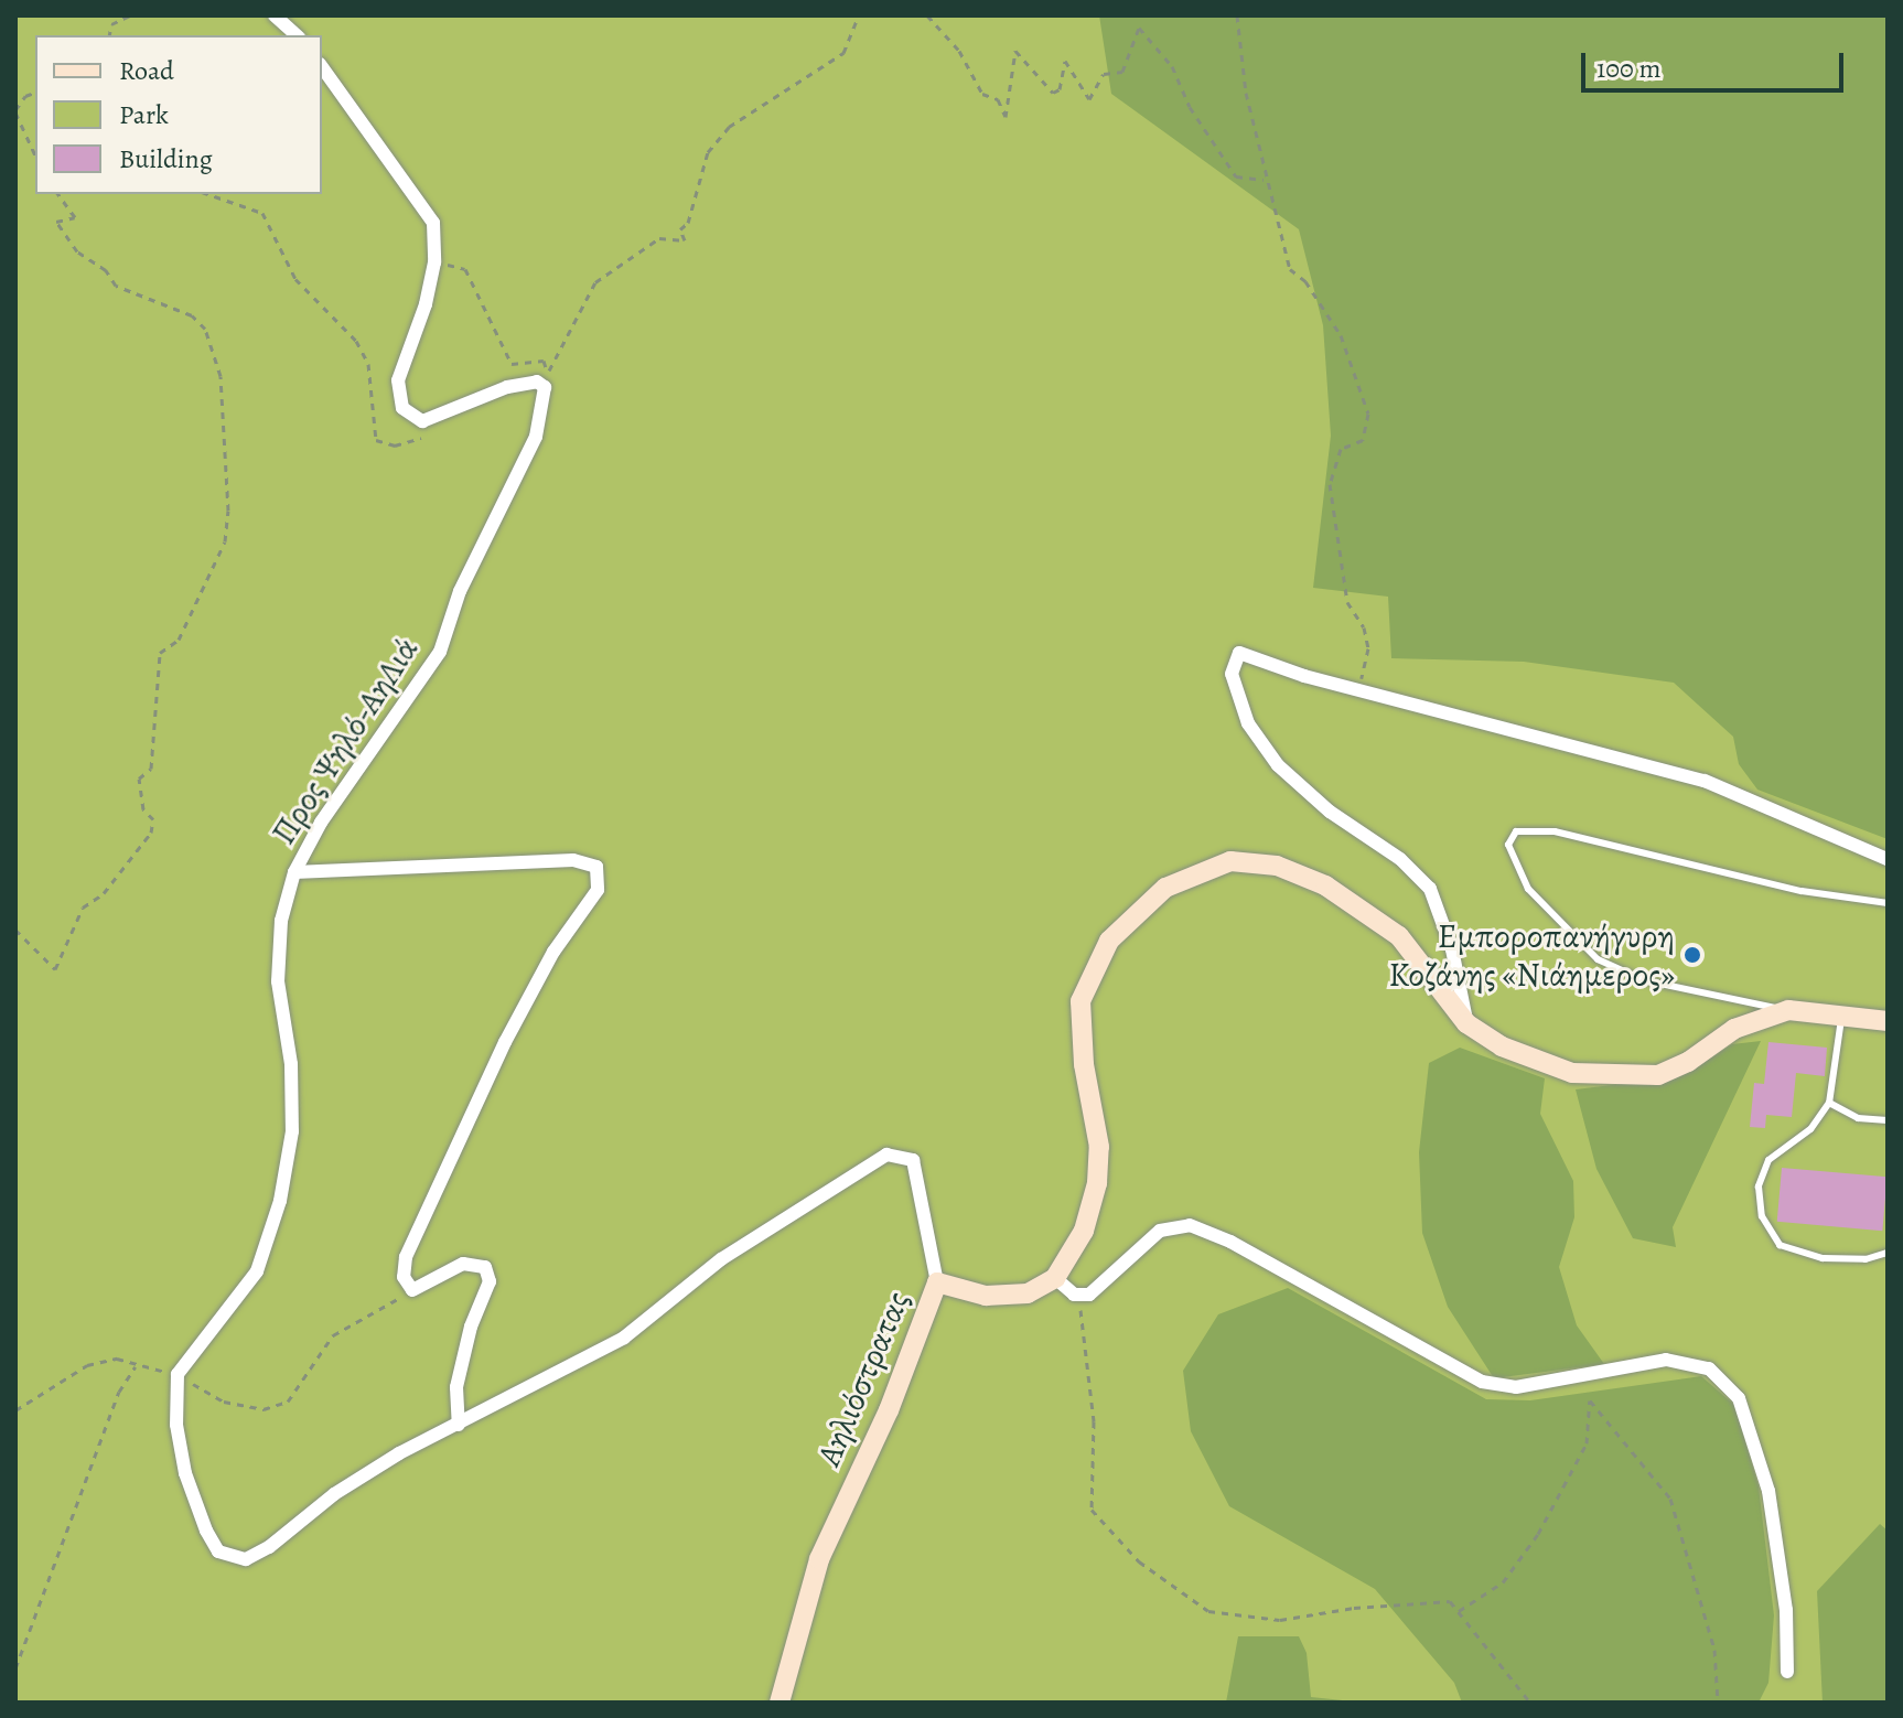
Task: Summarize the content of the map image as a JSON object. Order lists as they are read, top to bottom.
{
  "streets": {
    "street": ["Προς Ψηλό-ΑηΛιά", "Αηλιόστρατας"]
  },
  "places": ["Εμποροπανήγυρη Κοζάνης «Νιάημερος»"],
  "legend": ["Road", "Park", "Building"],
  "scale_bar": "100 m"
}
